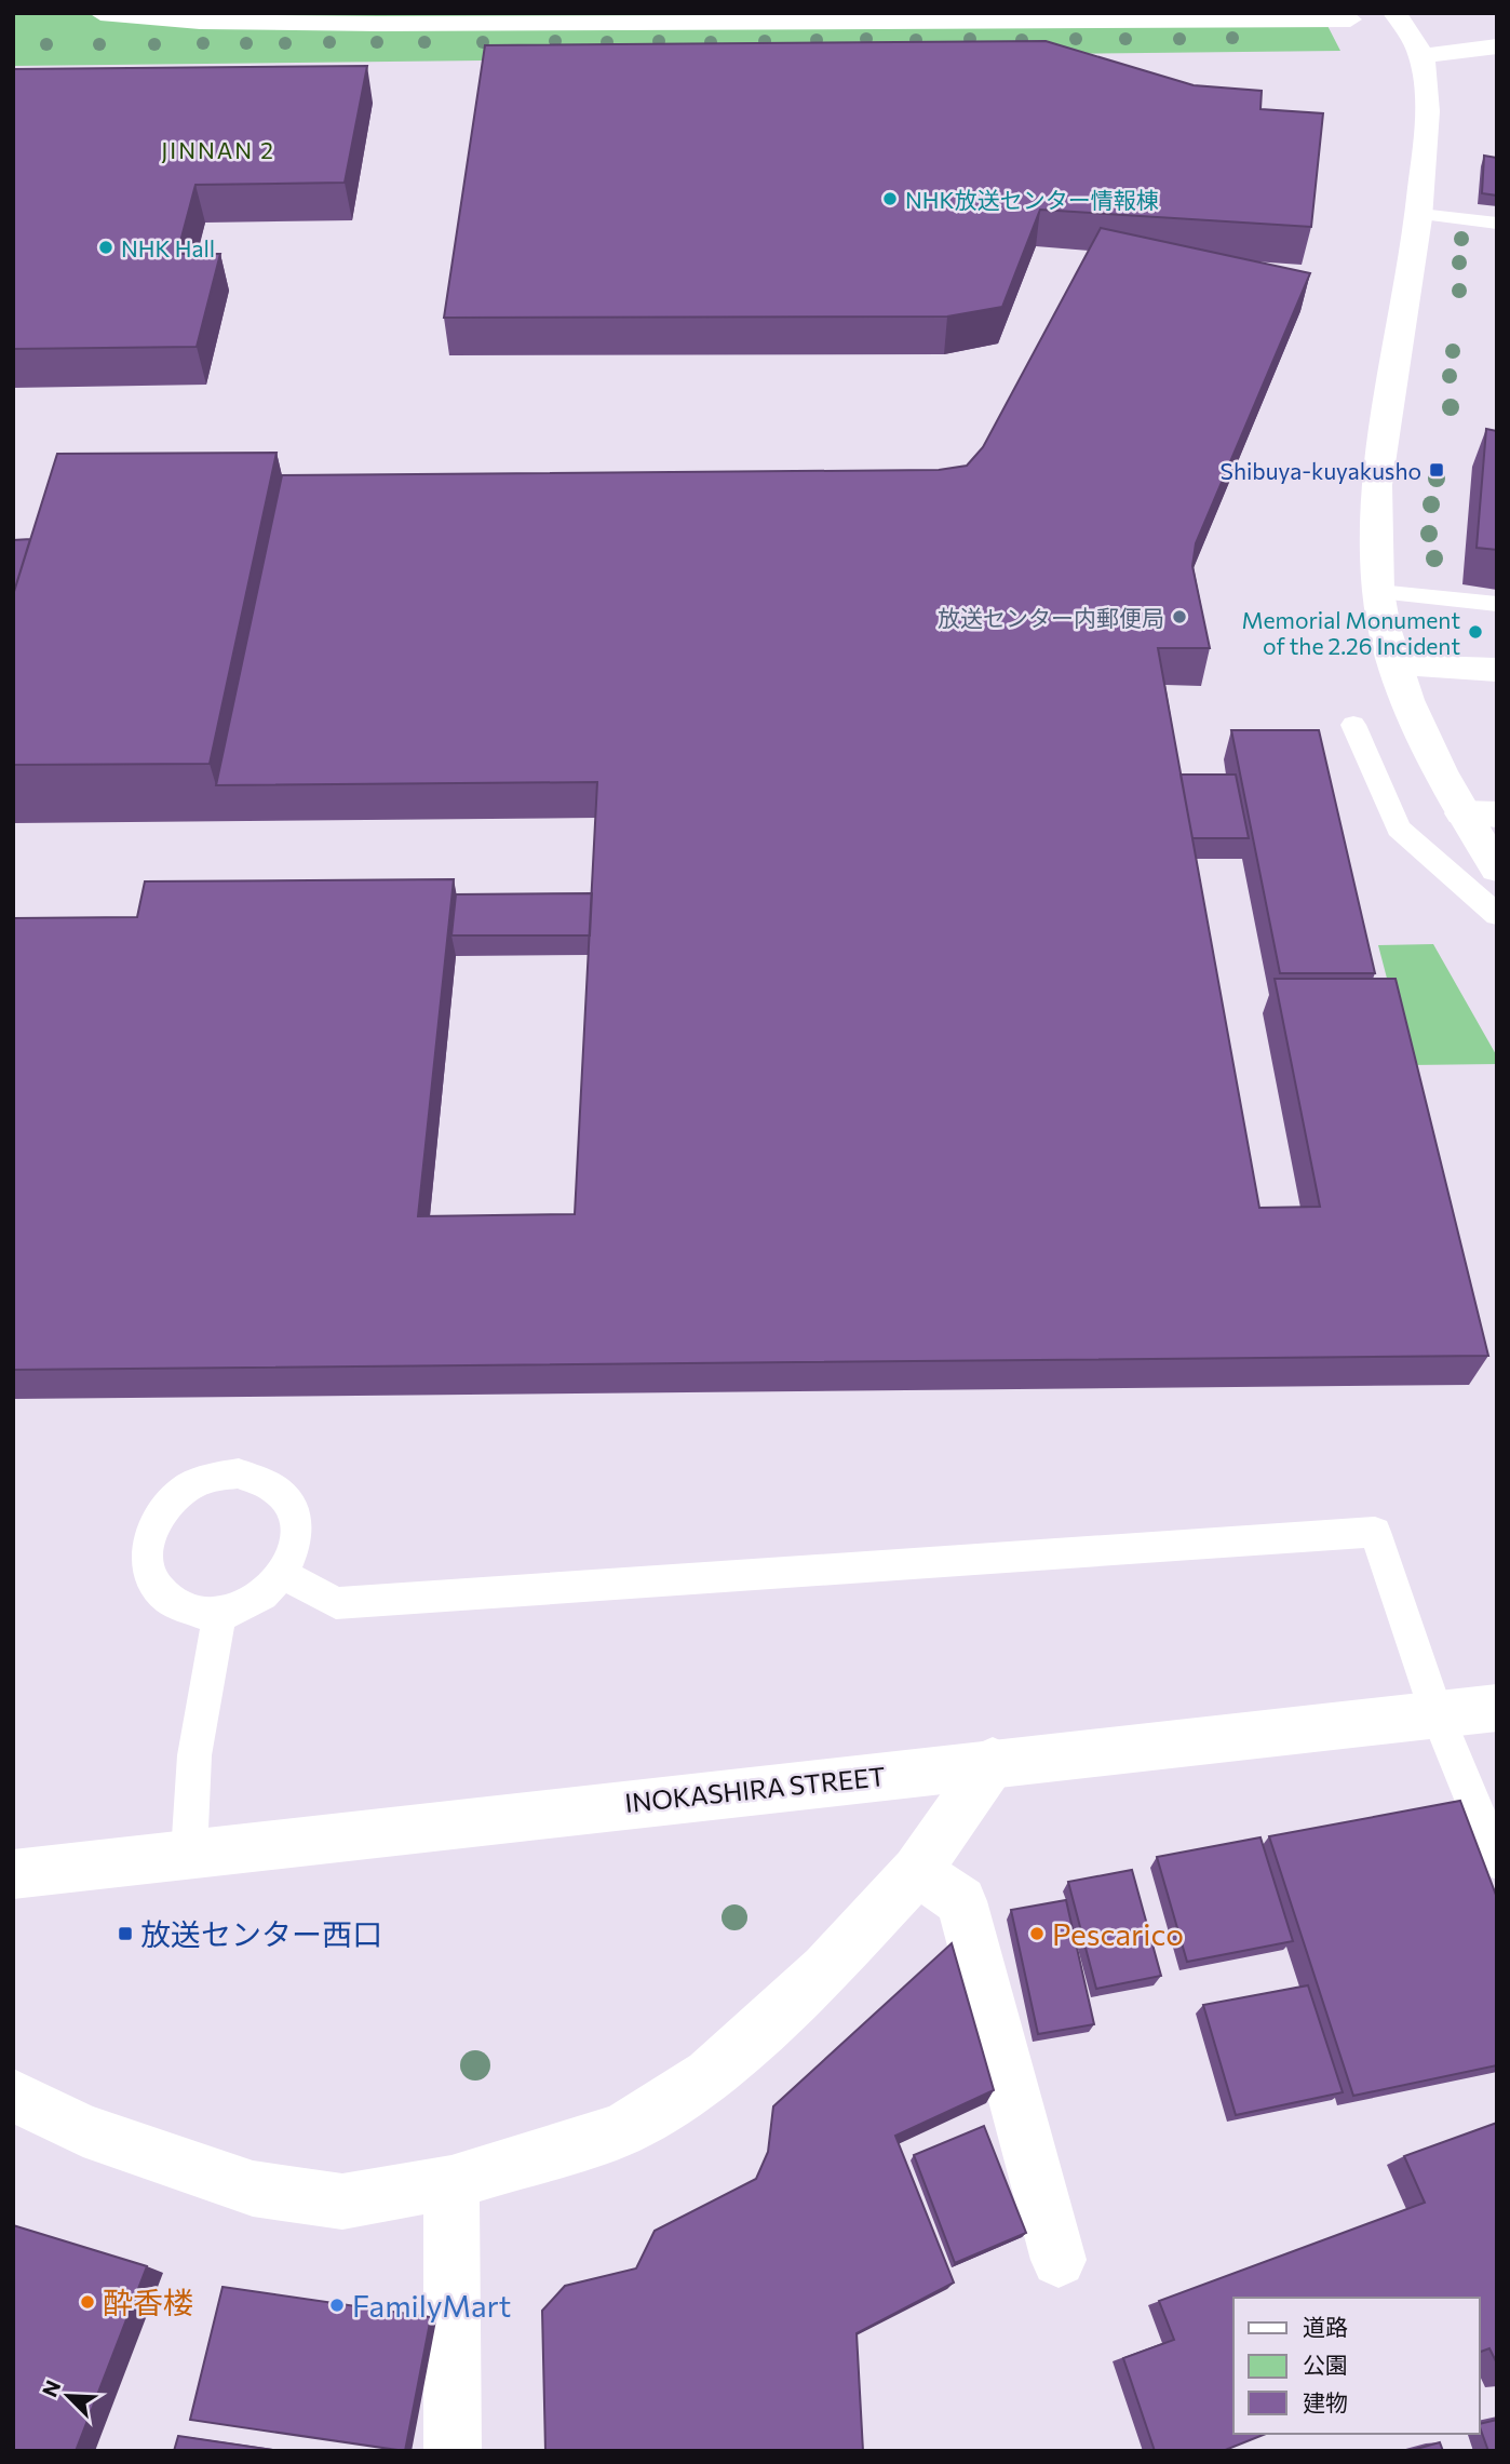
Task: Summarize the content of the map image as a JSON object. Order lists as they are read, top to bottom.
{
  "streets": {
    "street": ["INOKASHIRA STREET"]
  },
  "districts": ["JINNAN 2"],
  "places": {
    "other": [
      "NHK放送センター情報棟",
      "NHK Hall",
      "放送センター内郵便局",
      "Memorial Monument of the 2.26 Incident",
      "Pescarico",
      "酔香楼",
      "FamilyMart"
    ],
    "transit": ["Shibuya-kuyakusho", "放送センター西口"]
  },
  "legend": ["道路", "公園", "建物"],
  "north": "top left"
}
